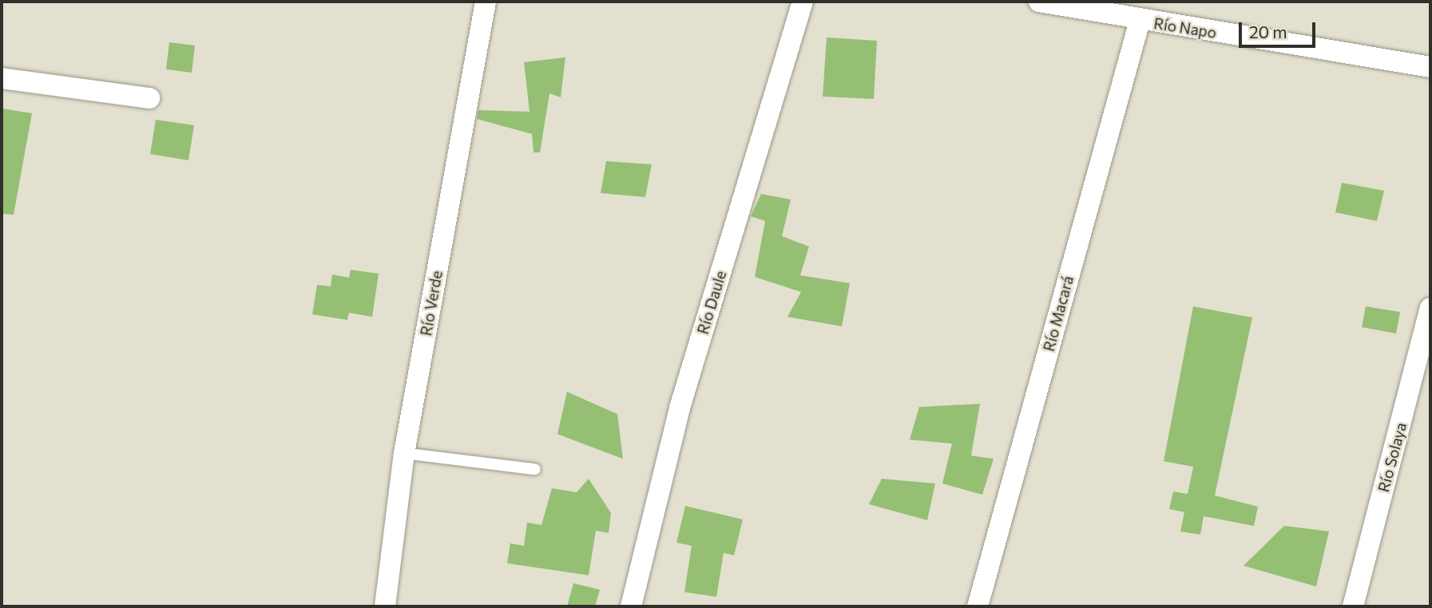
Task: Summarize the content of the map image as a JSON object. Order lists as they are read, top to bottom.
{
  "streets": {
    "street": [
      "Río Napo",
      "Río Daule",
      "Río Verde",
      "Río Macará",
      "Río Solaya"
    ]
  },
  "crossings": [
    ["Río Napo", "Río Macará"]
  ],
  "scale_bar": "20 m"
}
